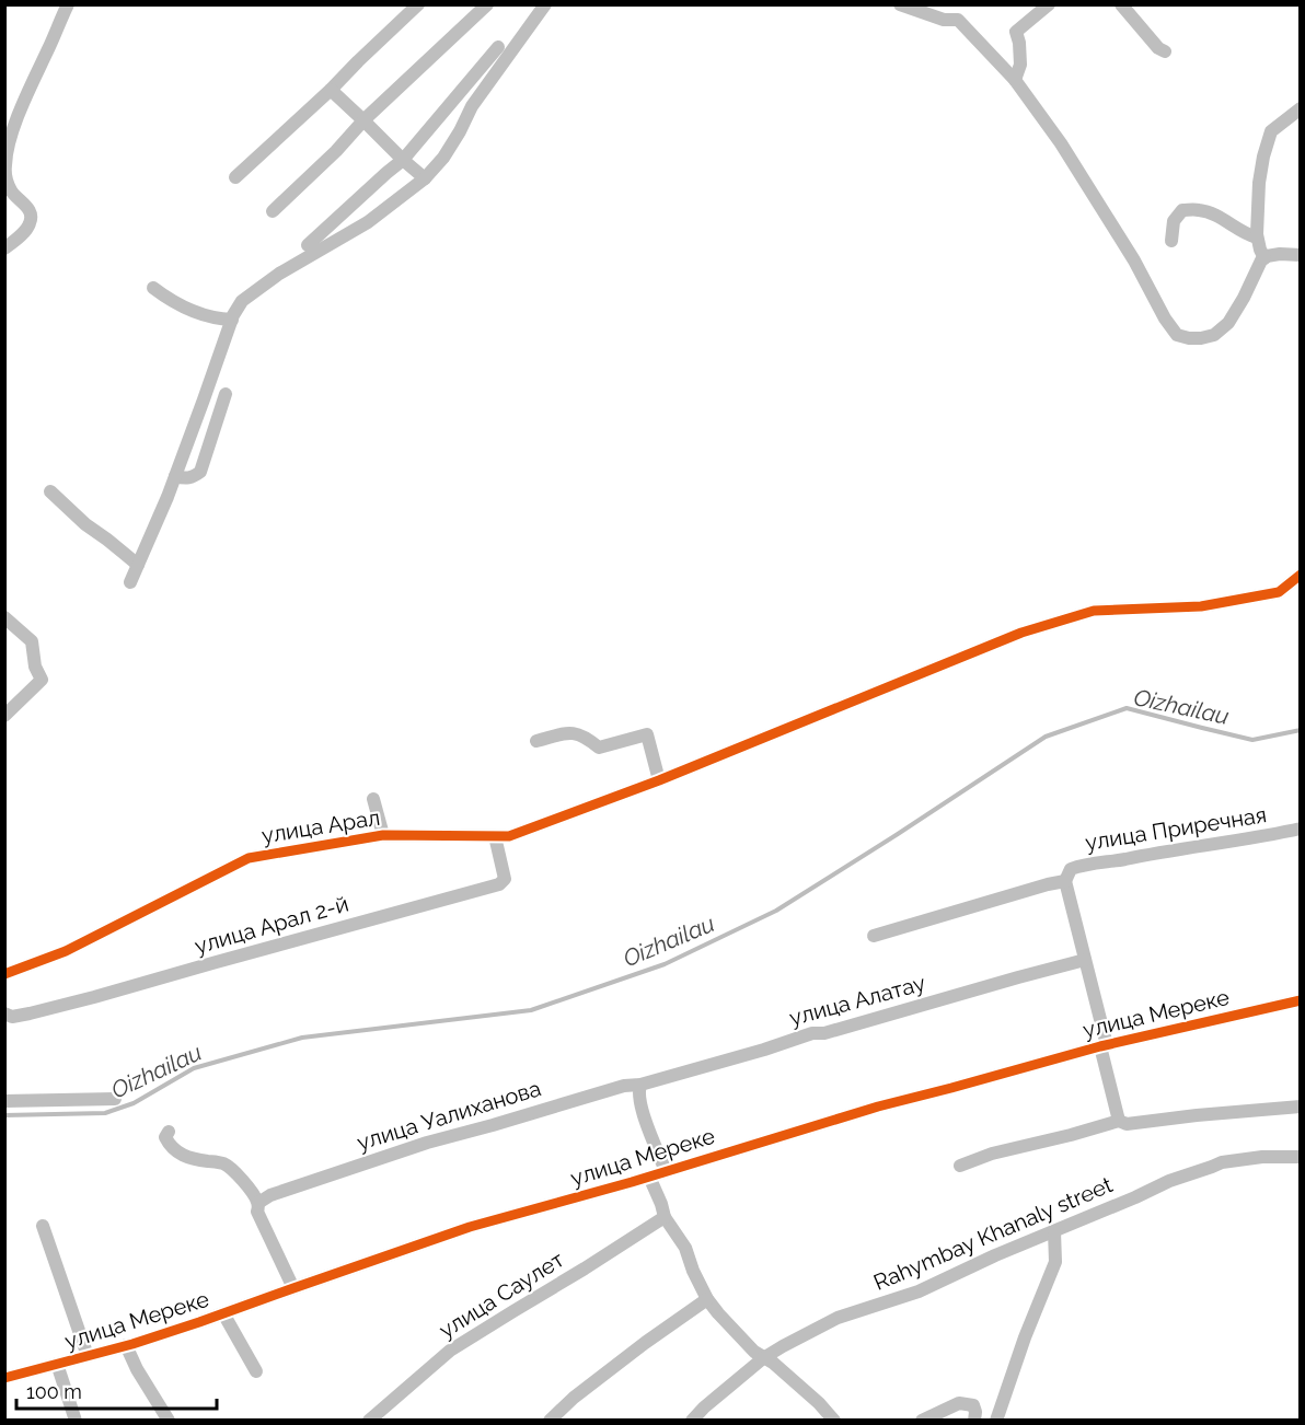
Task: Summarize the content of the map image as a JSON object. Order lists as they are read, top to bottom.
{
  "streets": {
    "street": [
      "улица Арал",
      "улица Приречная",
      "улица Арал 2-й",
      "улица Алатау",
      "улица Мереке",
      "улица Уалиханова",
      "Rahymbay Khanaly street",
      "улица Саулет"
    ]
  },
  "crossings": [
    ["улица Арал", "улица Арал 2-й"],
    ["улица Алатау", "улица Уалиханова"]
  ],
  "water": ["Oizhailau"],
  "scale_bar": "100 m"
}
